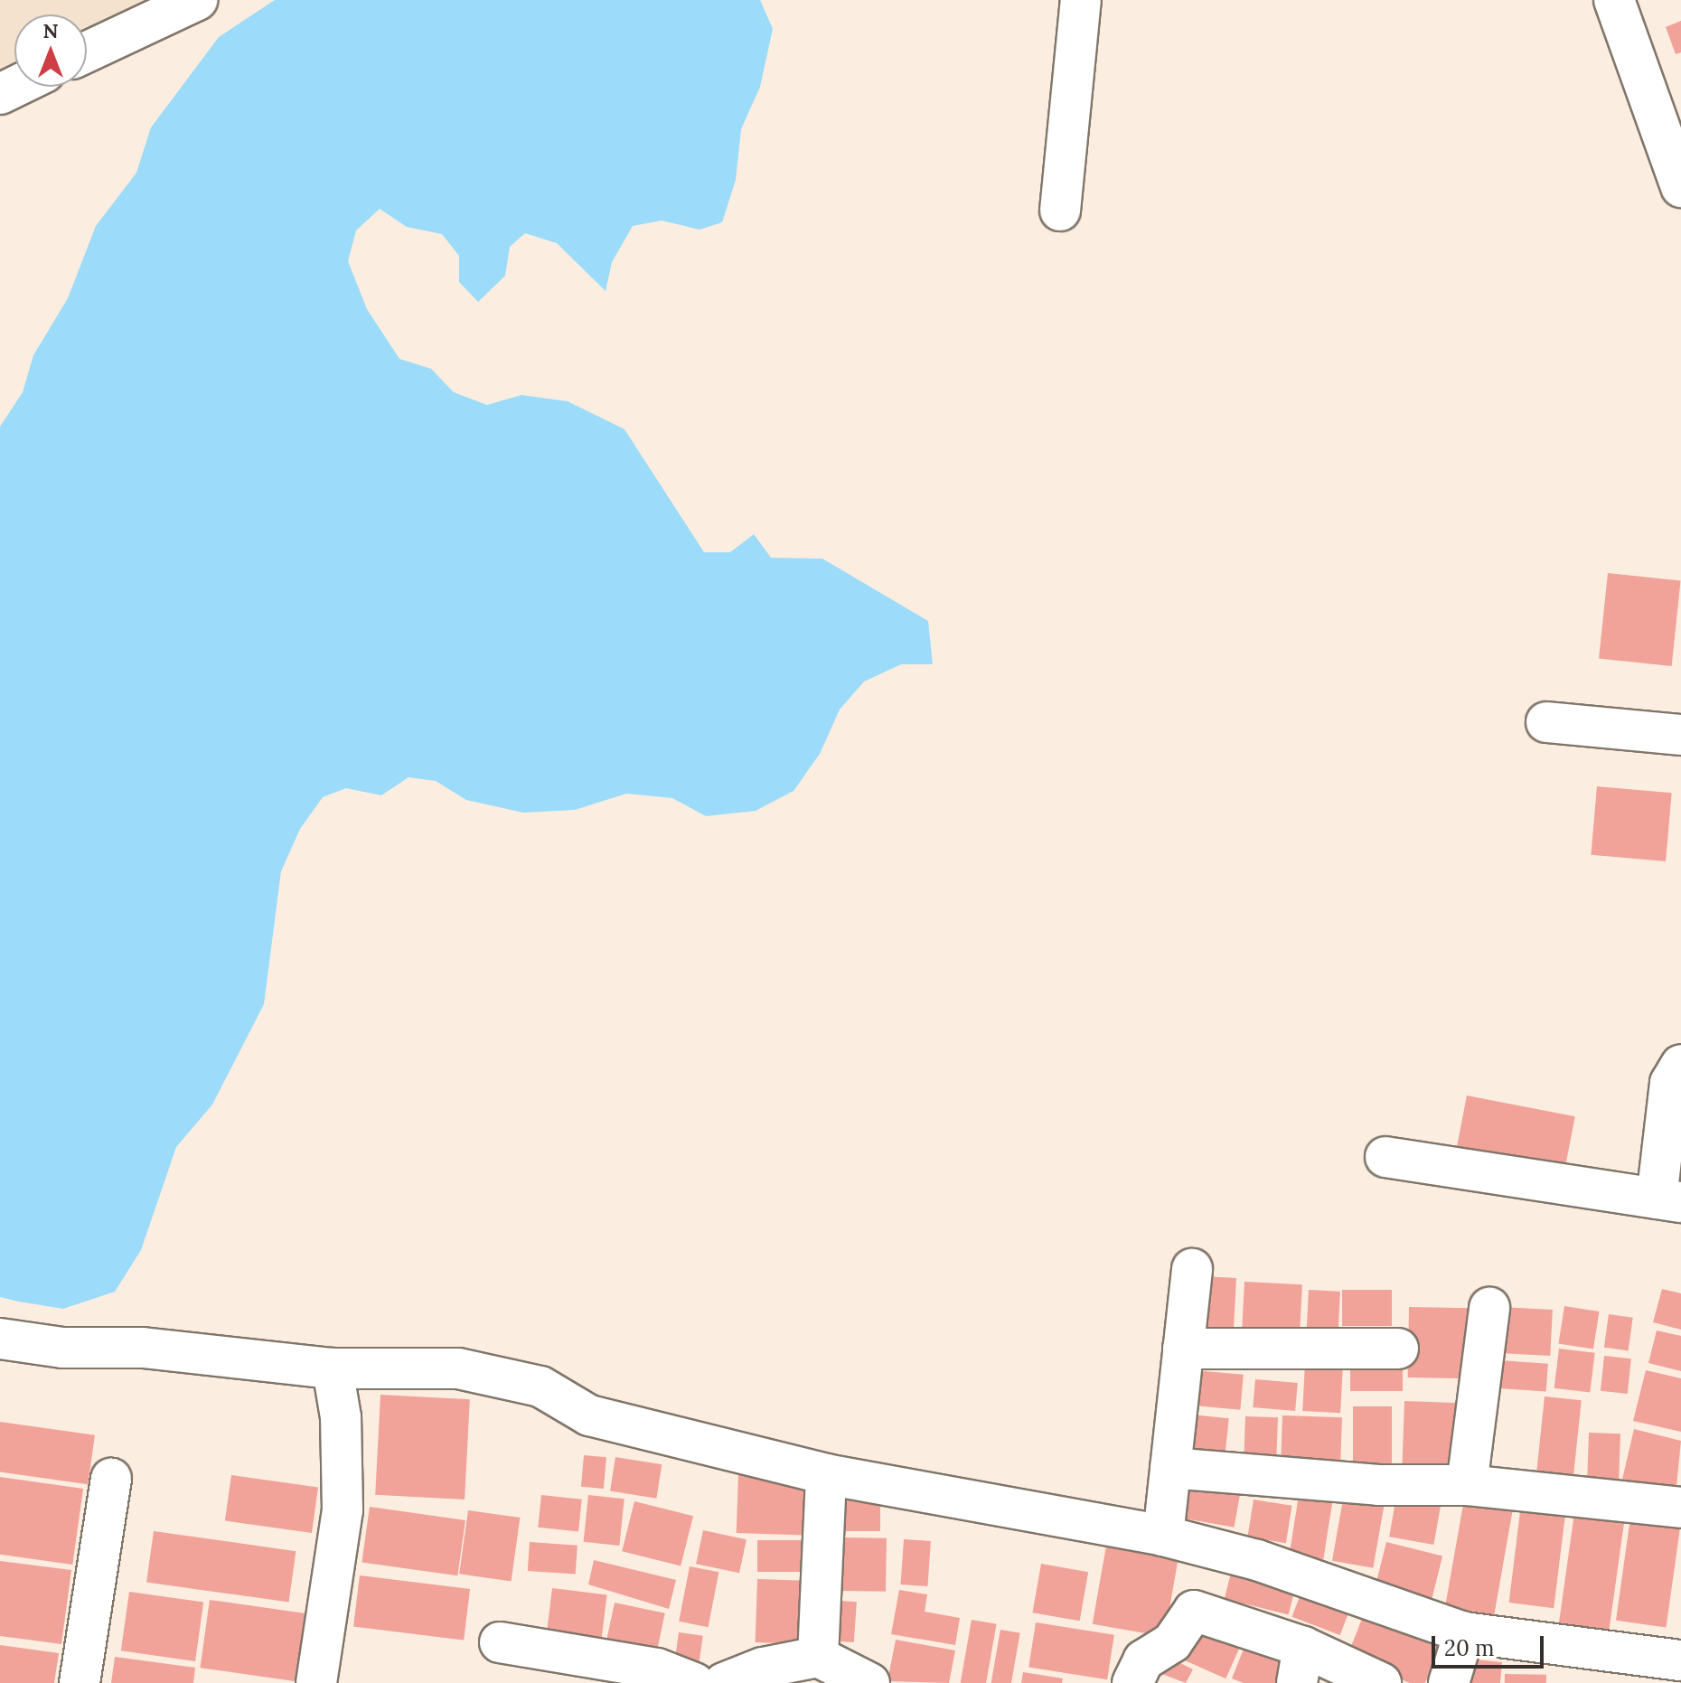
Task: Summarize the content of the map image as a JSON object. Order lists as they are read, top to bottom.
{
  "scale_bar": "20 m",
  "north": "top"
}
